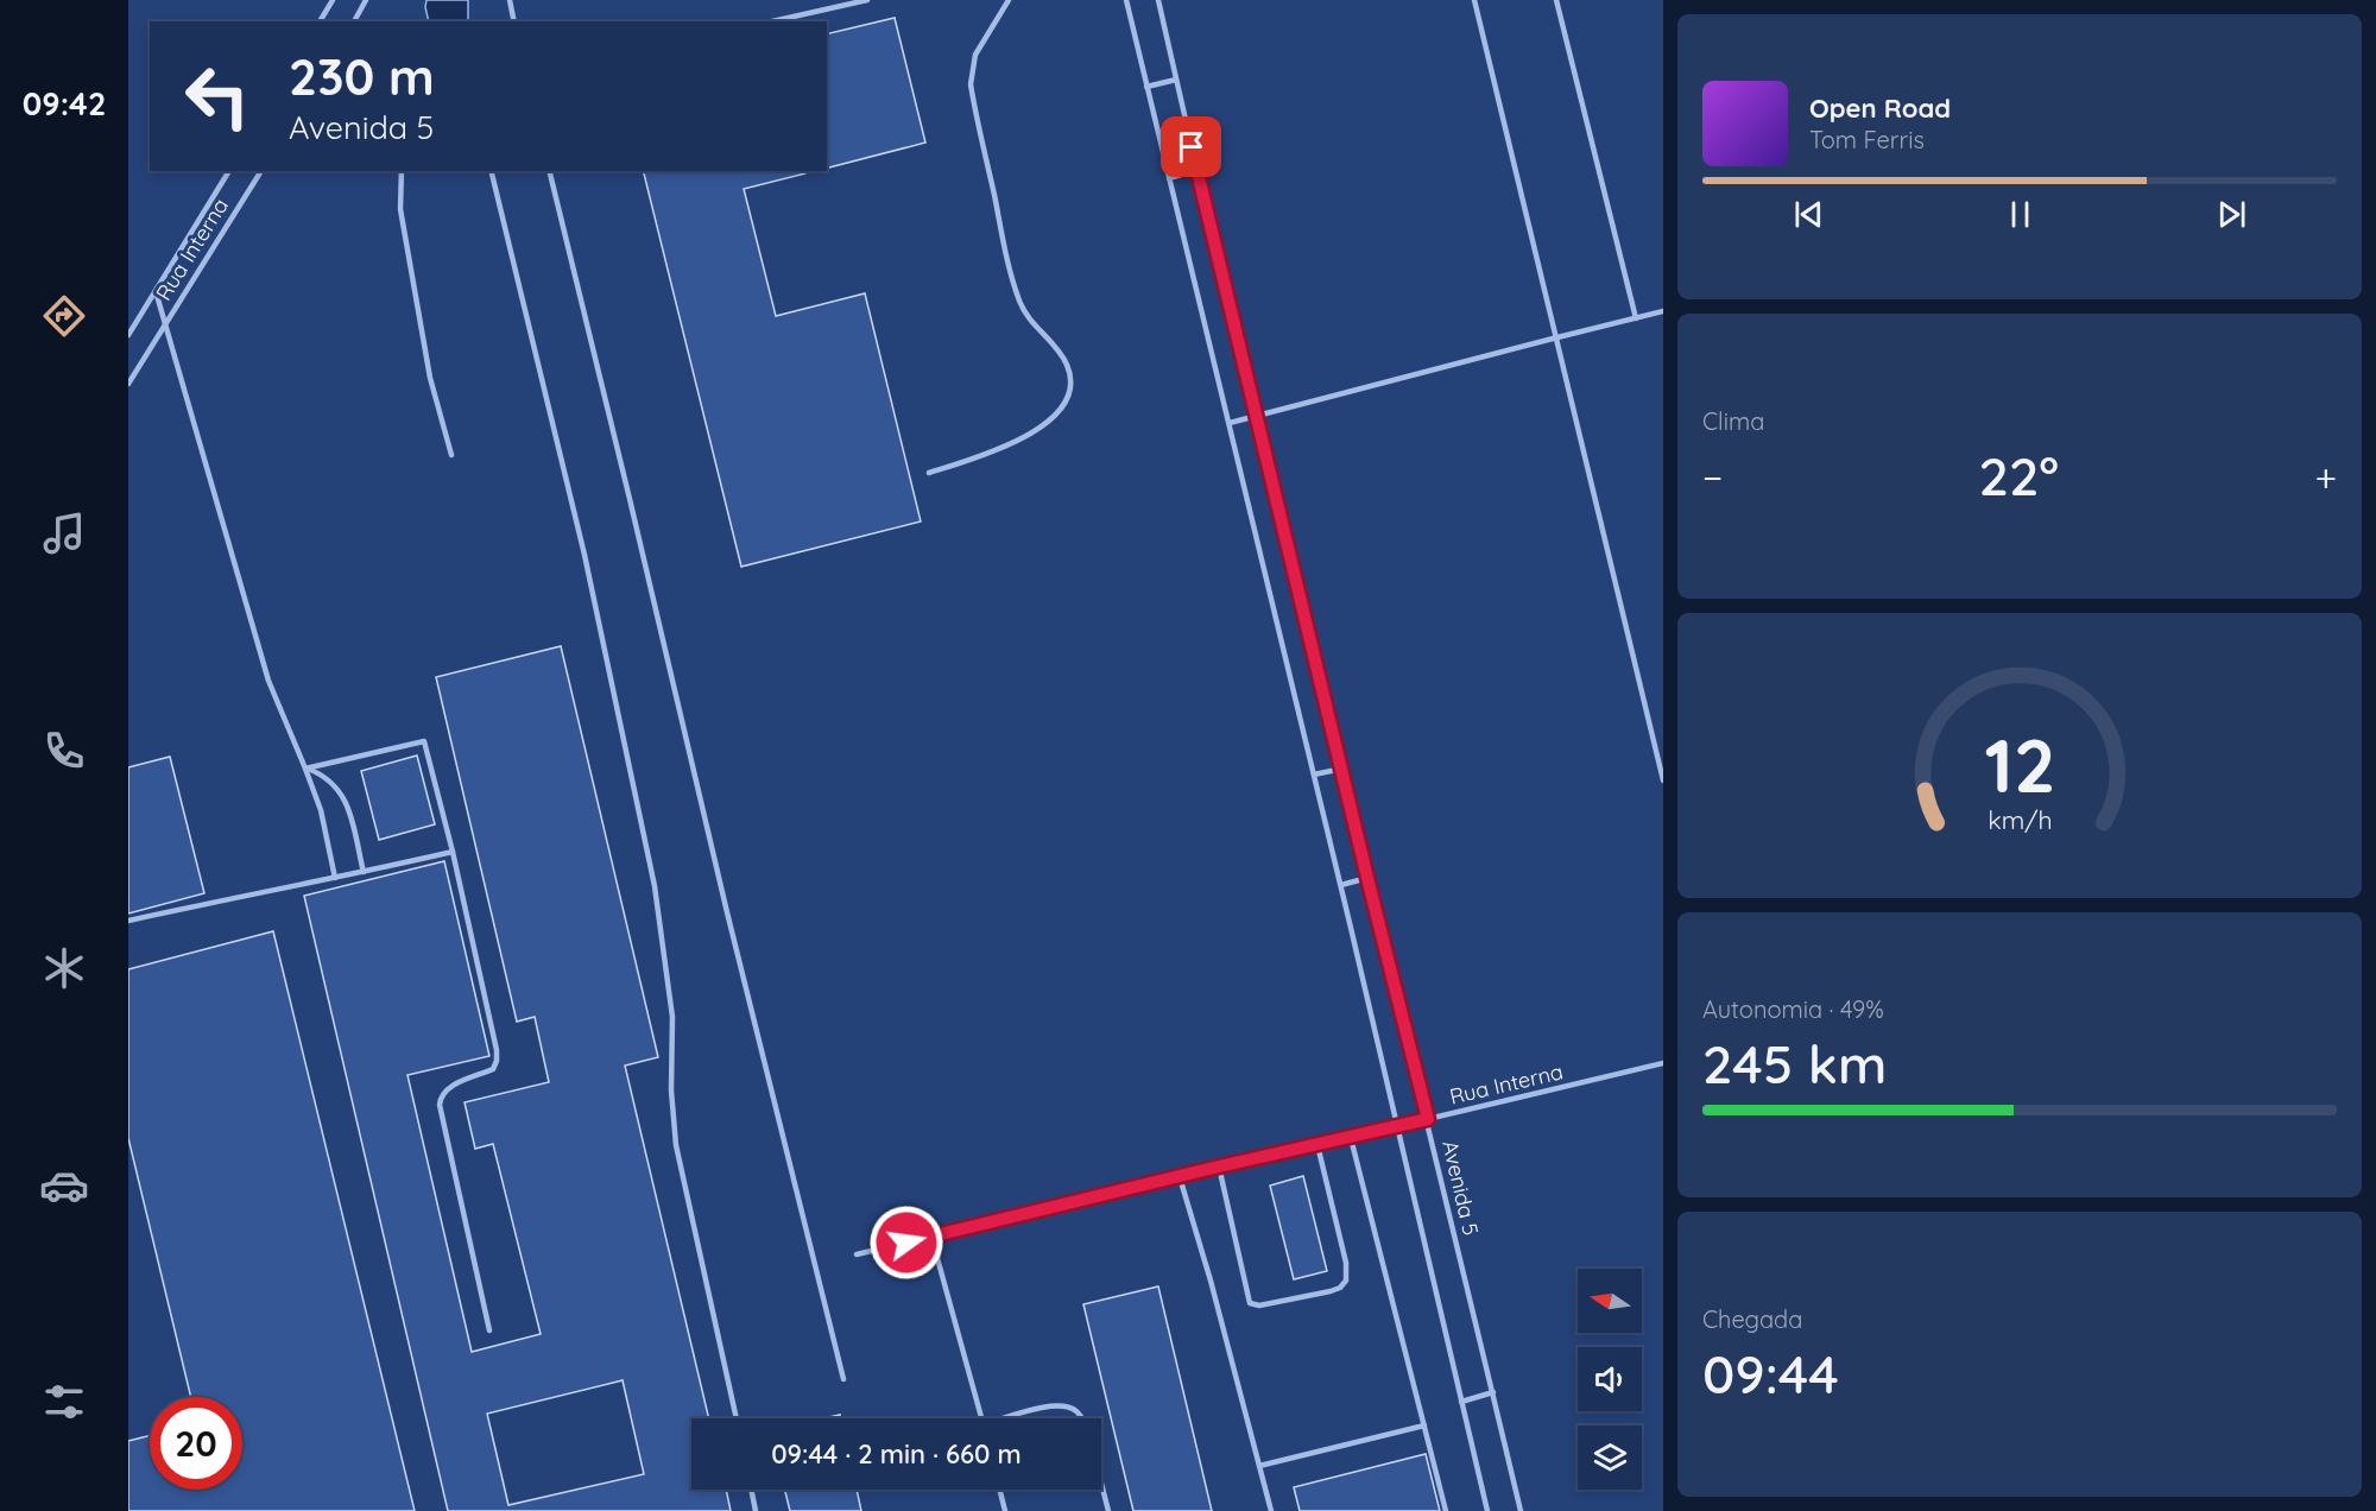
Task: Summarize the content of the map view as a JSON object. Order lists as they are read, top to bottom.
{
  "streets": {
    "lane": ["Rua Interna", "Avenida 5"]
  },
  "crossings": [
    ["Rua Interna", "Avenida 5"]
  ],
  "north": "left",
  "page": {
    "tabs": "09:42",
    "turn": ["230 m", "Avenida 5"],
    "song": ["Open Road", "Tom Ferris"],
    "tile": [
      "Clima",
      ["Autonomia · 49%", "245 km"],
      ["Chegada", "09:44"]
    ],
    "heat": ["−", "22°", "+"],
    "limit": "20",
    "trip": "09:44 · 2 min · 660 m",
    "gauge": ["12", "km/h"]
  }
}
